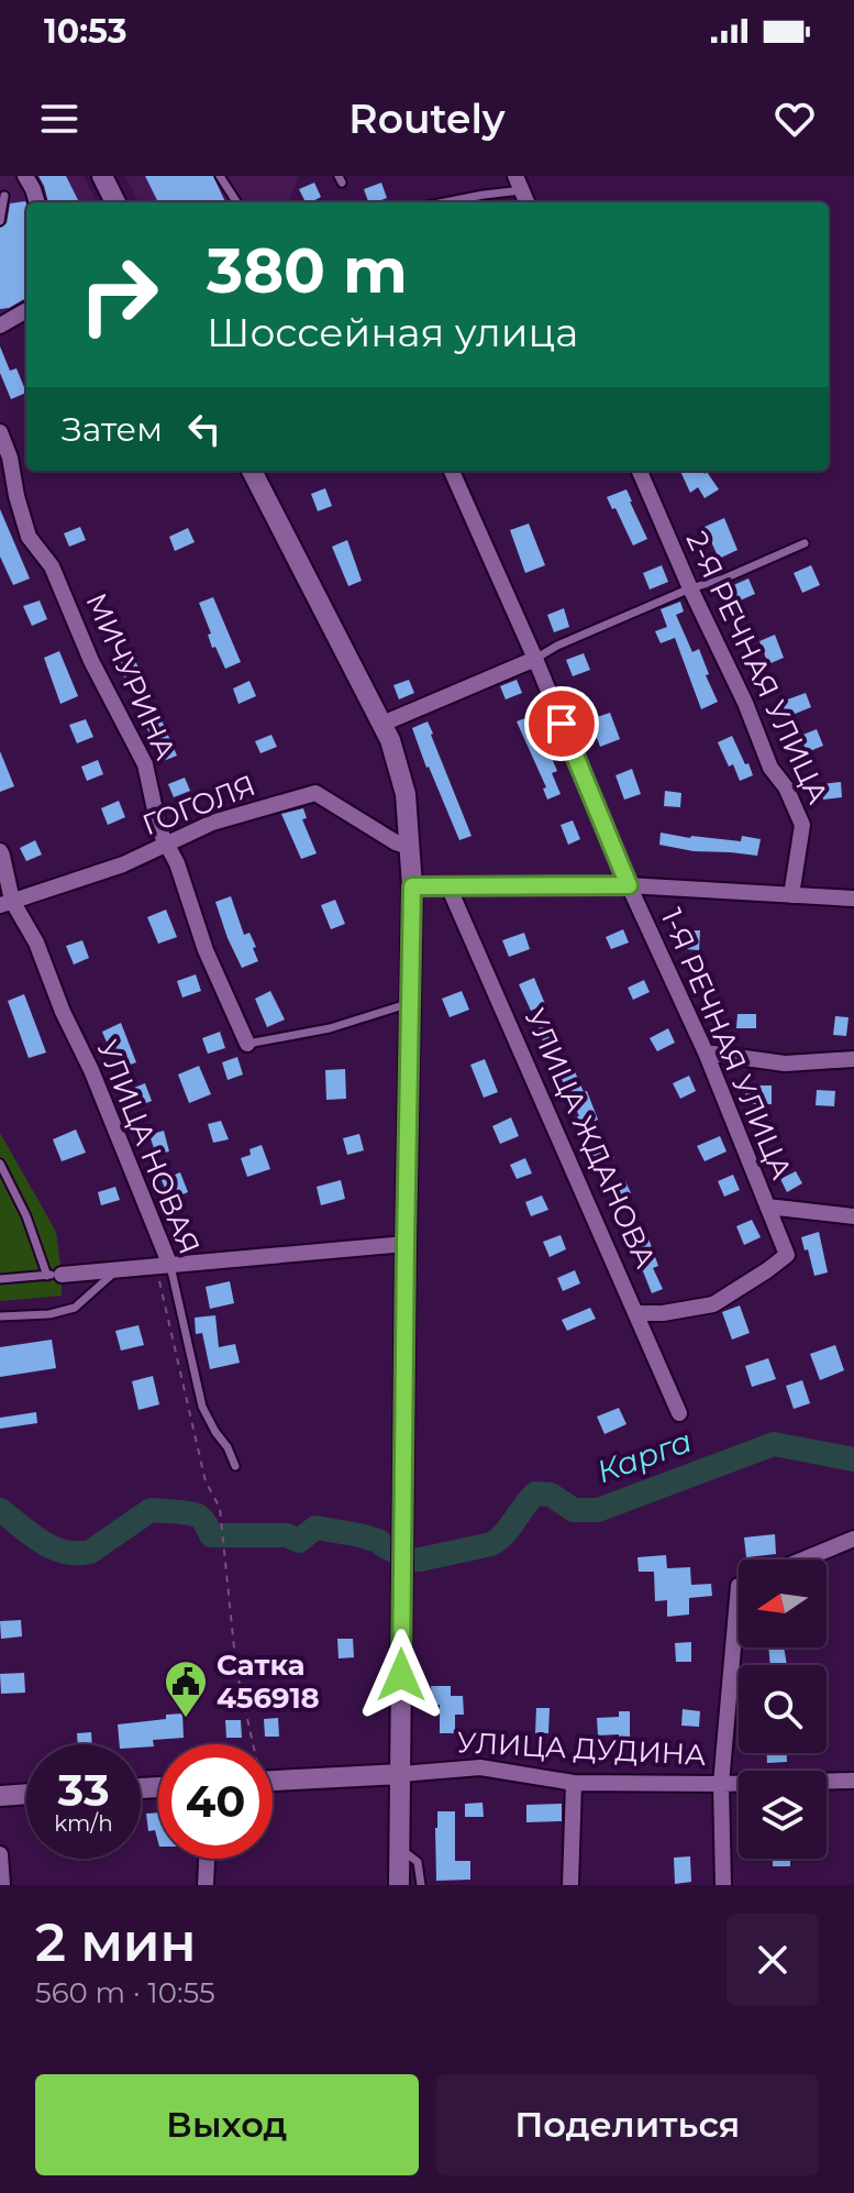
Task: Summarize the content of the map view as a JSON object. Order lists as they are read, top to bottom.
{
  "streets": {
    "street": [
      "2-Я РЕЧНАЯ УЛИЦА",
      "МИЧУРИНА",
      "ГОГОЛЯ",
      "1-Я РЕЧНАЯ УЛИЦА",
      "УЛИЦА ЖДАНОВА",
      "УЛИЦА НОВАЯ",
      "УЛИЦА ДУДИНА"
    ]
  },
  "crossings": [
    ["МИЧУРИНА", "ГОГОЛЯ"],
    ["ГОГОЛЯ", "УЛИЦА НОВАЯ"],
    ["1-Я РЕЧНАЯ УЛИЦА", "УЛИЦА ЖДАНОВА"]
  ],
  "water": ["Карга"],
  "places": {
    "public building": ["Сатка 456918"]
  },
  "north": "left",
  "page": {
    "status": "10:53",
    "header": "Routely",
    "turn": ["380 m", "Шоссейная улица"],
    "then": "Затем",
    "speed": "33 km/h",
    "limit": "40",
    "heading": ["2 мин", "560 m · 10:55"],
    "buttons": ["Выход", "Поделиться"]
  }
}
